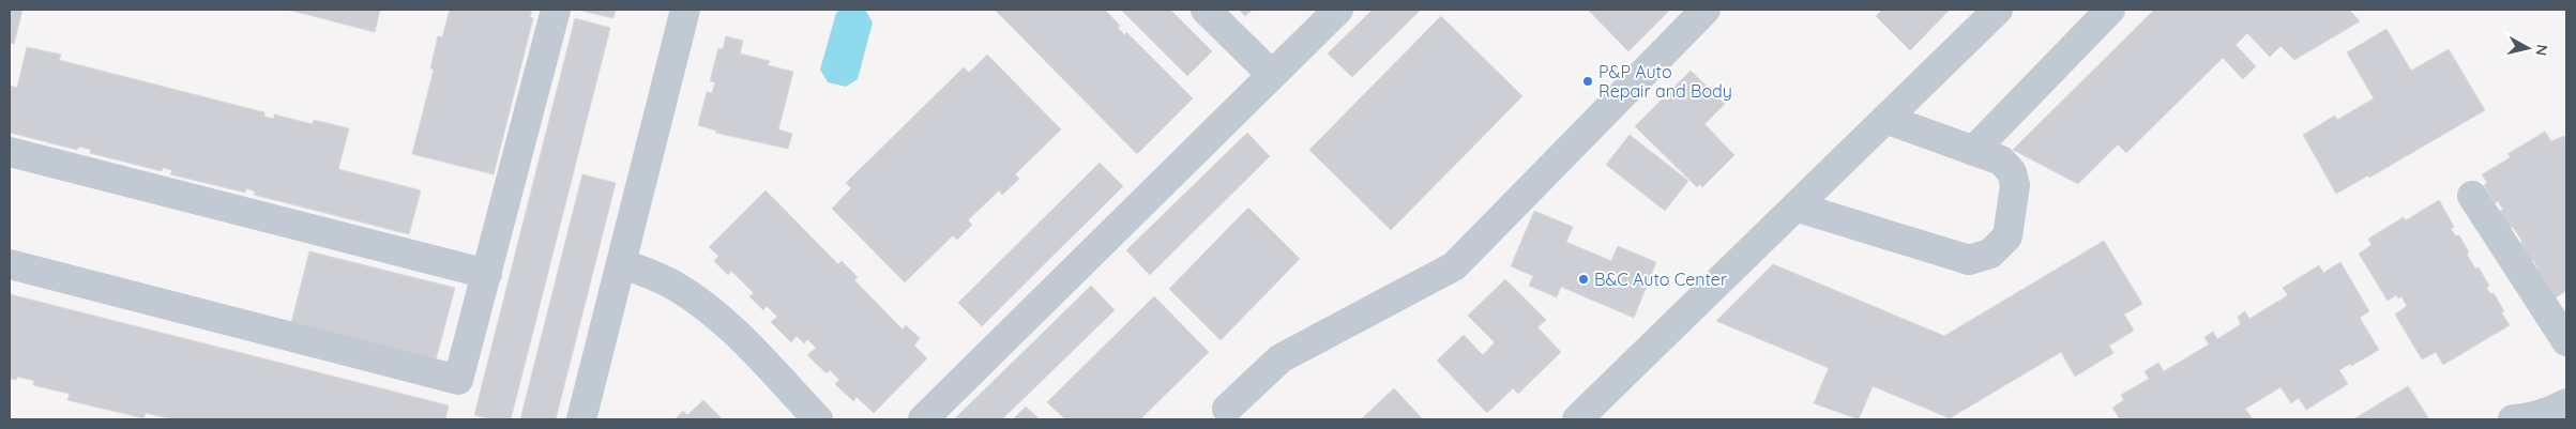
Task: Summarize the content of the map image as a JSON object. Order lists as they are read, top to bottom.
{
  "places": ["P&P Auto Repair and Body", "B&C Auto Center"],
  "north": "right"
}
